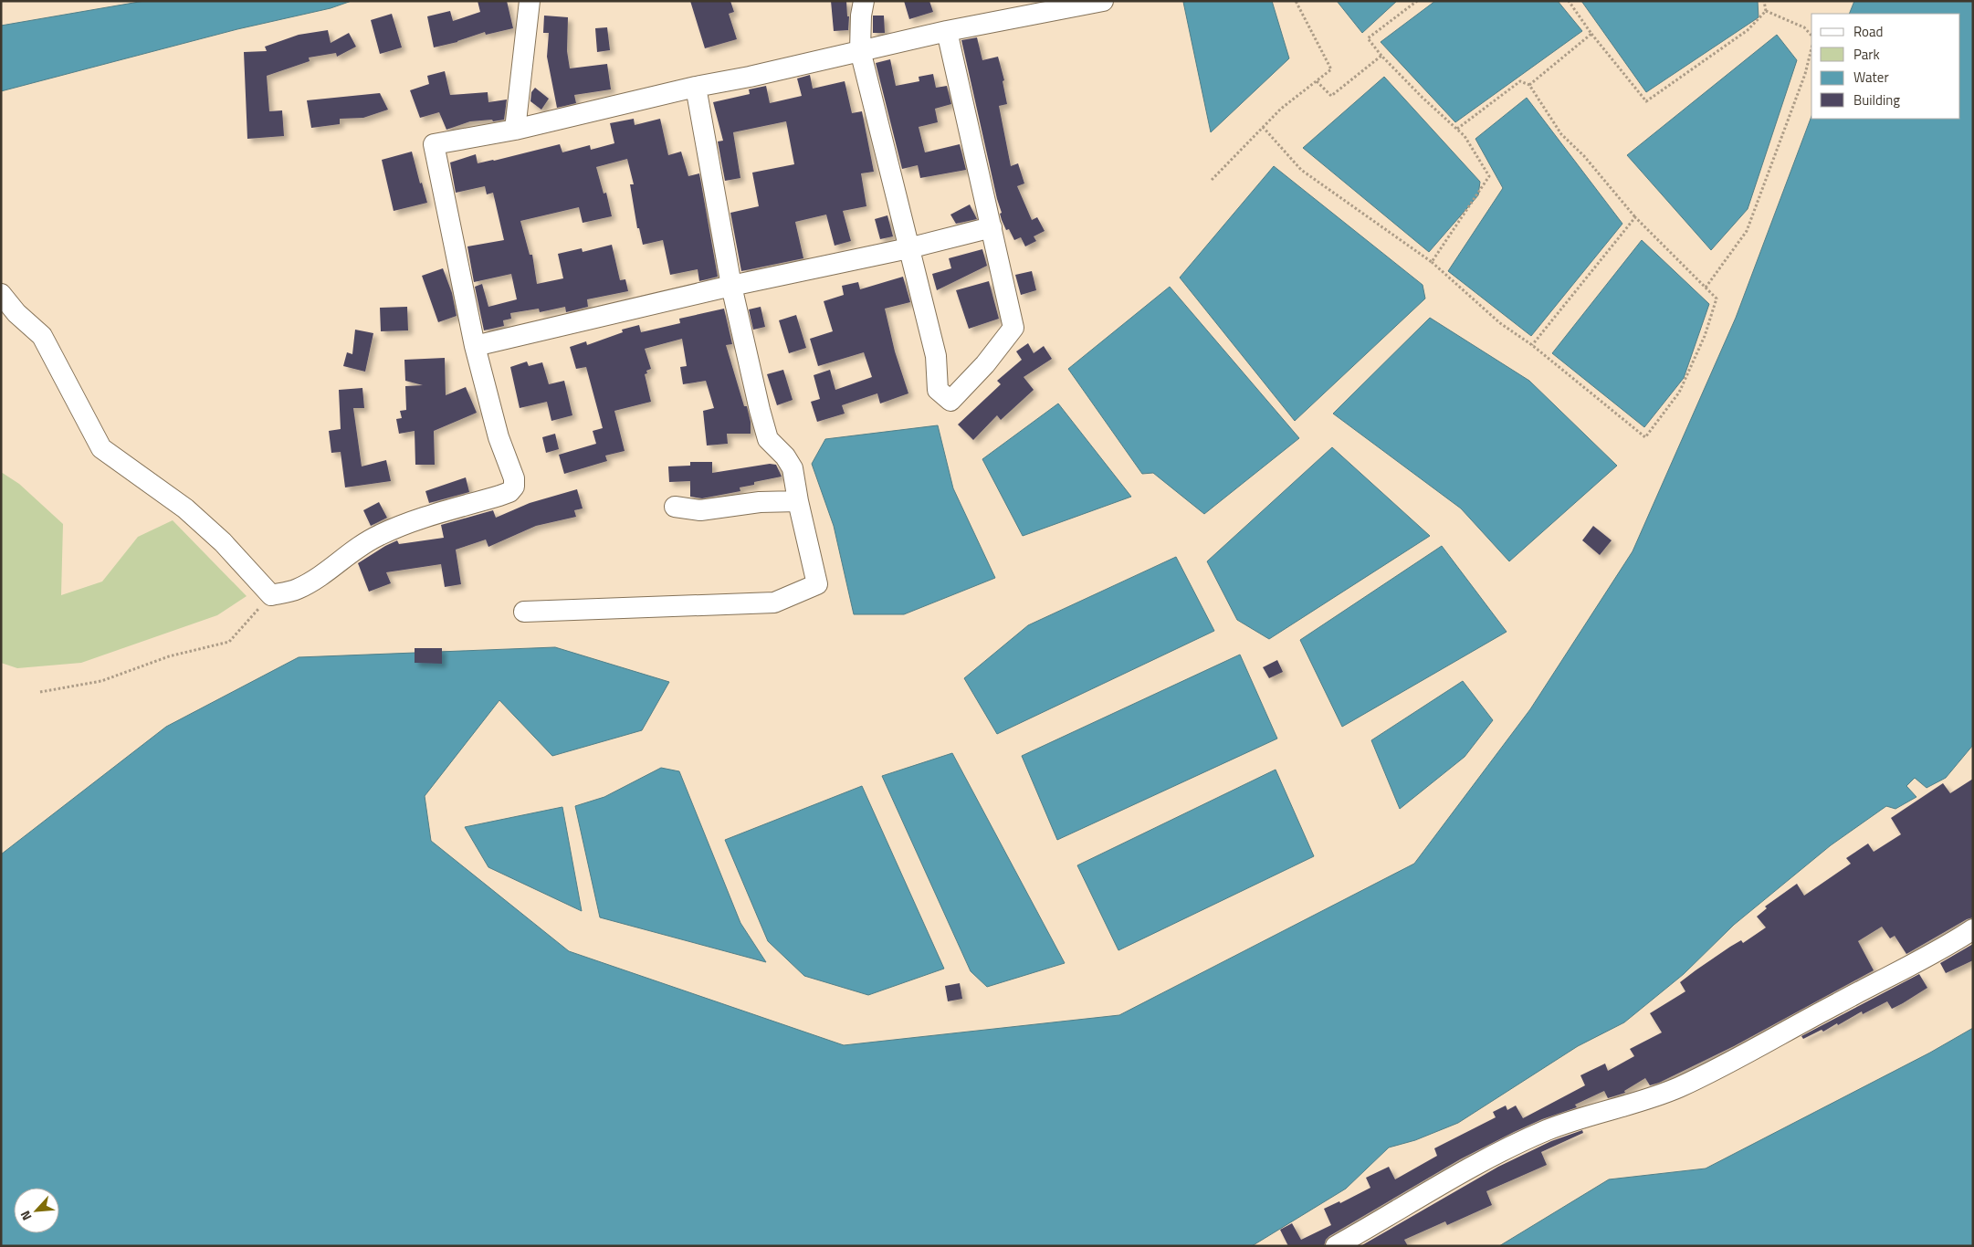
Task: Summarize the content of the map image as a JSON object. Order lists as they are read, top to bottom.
{
  "legend": [
    "Road",
    "Park",
    "Water",
    "Building"
  ],
  "north": "bottom left"
}
